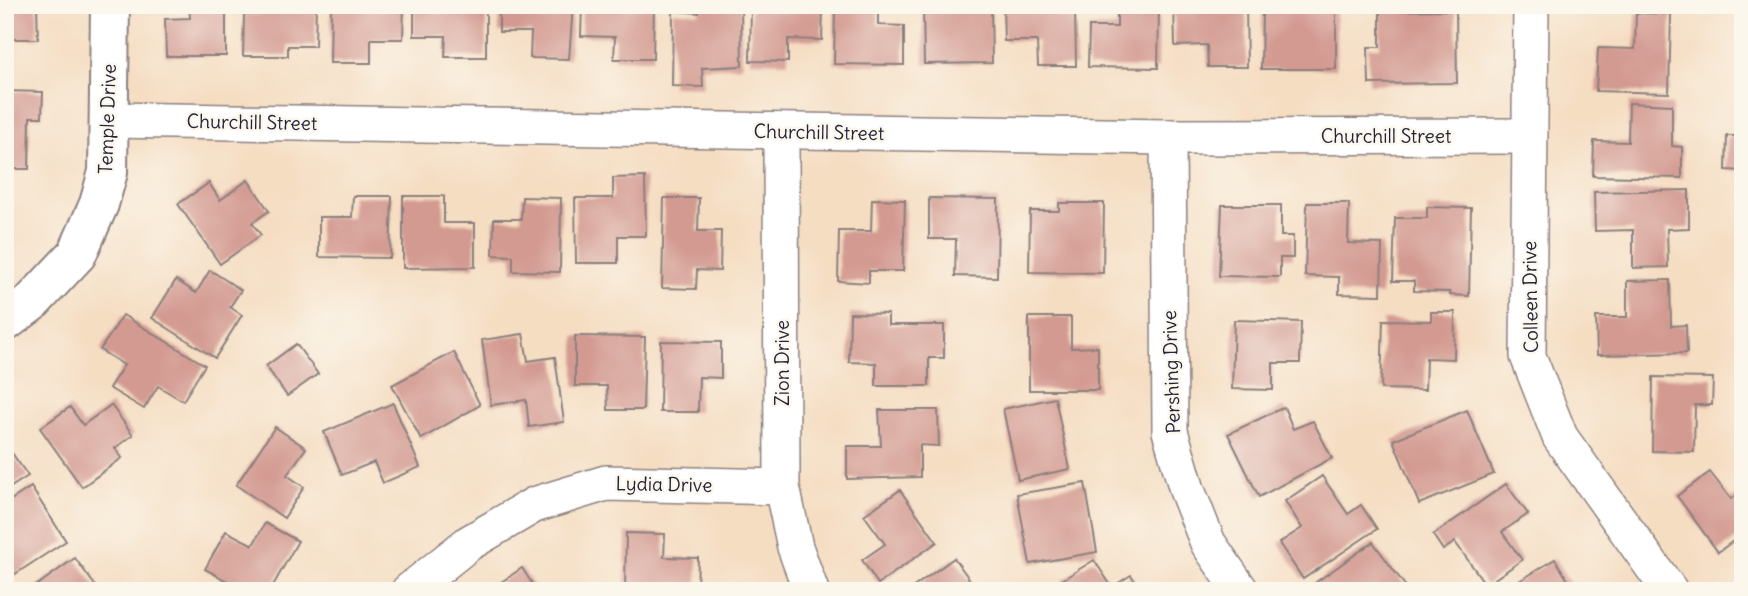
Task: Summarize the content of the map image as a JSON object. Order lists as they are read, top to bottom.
{
  "streets": {
    "street": [
      "Temple Drive",
      "Churchill Street",
      "Colleen Drive",
      "Zion Drive",
      "Pershing Drive",
      "Lydia Drive"
    ]
  },
  "crossings": [
    ["Temple Drive", "Churchill Street"],
    ["Churchill Street", "Colleen Drive"],
    ["Churchill Street", "Zion Drive"],
    ["Churchill Street", "Pershing Drive"],
    ["Zion Drive", "Lydia Drive"]
  ]
}
